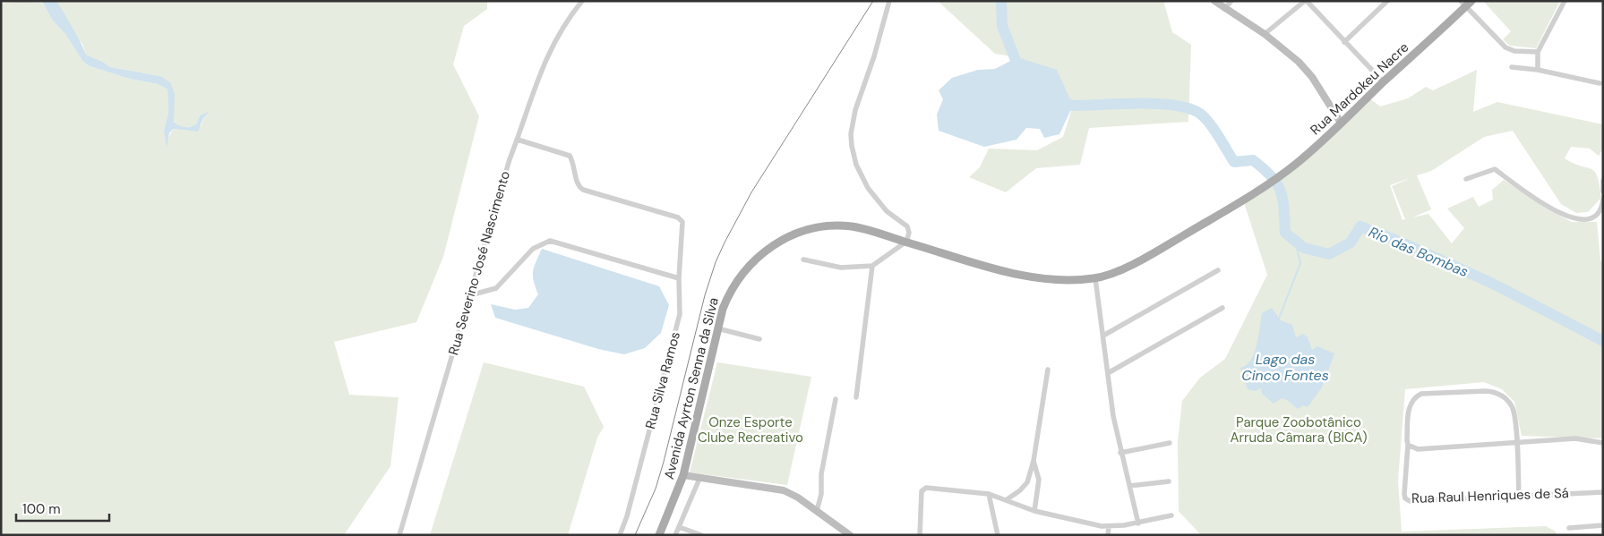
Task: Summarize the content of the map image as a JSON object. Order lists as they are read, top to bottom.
{
  "streets": {
    "main road": ["Rua Mardokeu Nacre", "Avenida Ayrton Senna da Silva"],
    "street": ["Rua Severino José Nascimento", "Rua Silva Ramos", "Rua Raul Henriques de Sá"]
  },
  "crossings": [
    ["Rua Mardokeu Nacre", "Avenida Ayrton Senna da Silva"],
    ["Rua Severino José Nascimento", "Rua Silva Ramos"]
  ],
  "water": ["Rio das Bombas", "Lago das Cinco Fontes"],
  "parks": ["Onze Esporte Clube Recreativo", "Parque Zoobotânico Arruda Câmara (BICA)"],
  "scale_bar": "100 m"
}
